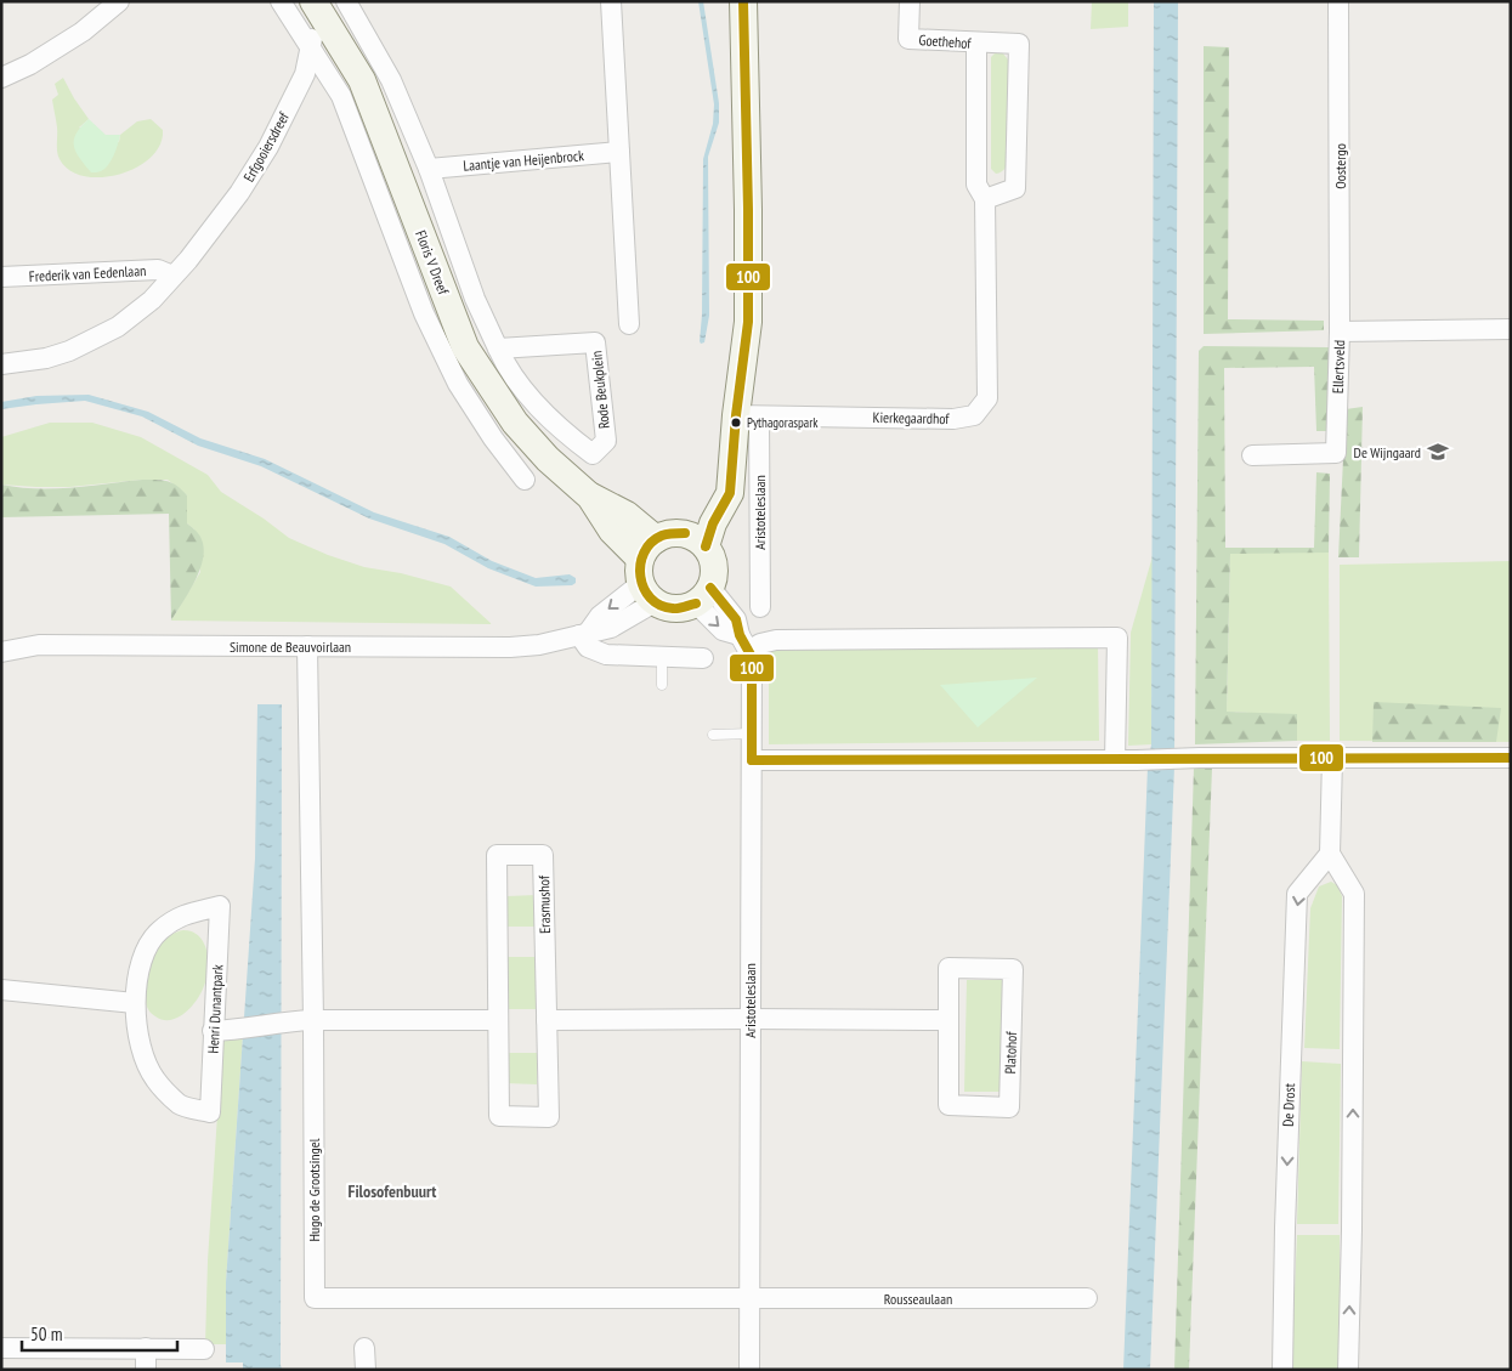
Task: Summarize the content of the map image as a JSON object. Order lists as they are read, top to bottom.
{
  "streets": {
    "street": [
      "Goethehof",
      "Erfgooiersdreef",
      "Laantje van Heijenbrock",
      "Oostergo",
      "Floris V Dreef",
      "Frederik van Eedenlaan",
      "Ellertsveld",
      "Rode Beukplein",
      "Kierkegaardhof",
      "Aristoteleslaan",
      "Simone de Beauvoirlaan",
      "Erasmushof",
      "Henri Dunantpark",
      "Platohof",
      "De Drost",
      "Hugo de Grootsingel",
      "Rousseaulaan"
    ]
  },
  "crossings": [
    ["Goethehof", "Kierkegaardhof"],
    ["Erfgooiersdreef", "Floris V Dreef"],
    ["Erfgooiersdreef", "Frederik van Eedenlaan"],
    ["Laantje van Heijenbrock", "Floris V Dreef"],
    ["Oostergo", "Ellertsveld"],
    ["Floris V Dreef", "Rode Beukplein"],
    ["Floris V Dreef", "Aristoteleslaan"],
    ["Kierkegaardhof", "Aristoteleslaan"],
    ["Aristoteleslaan", "Hugo de Grootsingel"],
    ["Aristoteleslaan", "Rousseaulaan"],
    ["Simone de Beauvoirlaan", "Hugo de Grootsingel"],
    ["Hugo de Grootsingel", "Rousseaulaan"]
  ],
  "districts": ["Filosofenbuurt"],
  "places": {
    "other": ["Pythagoraspark"],
    "school or university": ["De Wijngaard"]
  },
  "lines": ["transit line 100"],
  "scale_bar": "50 m"
}
